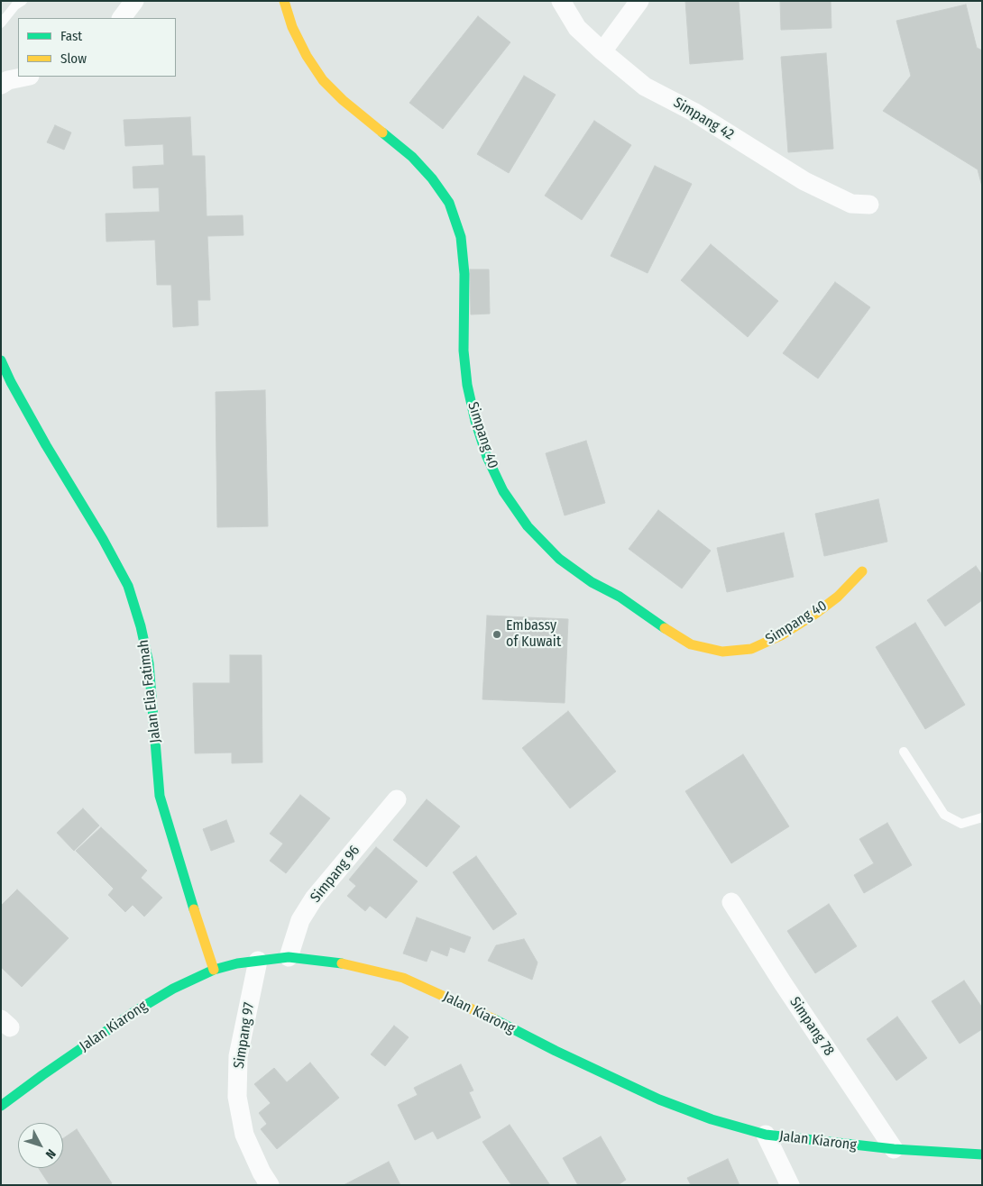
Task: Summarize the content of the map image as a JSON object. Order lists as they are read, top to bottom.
{
  "streets": {
    "street": [
      "Simpang 42",
      "Simpang 40",
      "Jalan Elia Fatimah",
      "Simpang 96",
      "Jalan Kiarong",
      "Simpang 78",
      "Simpang 97"
    ]
  },
  "crossings": [
    ["Jalan Elia Fatimah", "Jalan Kiarong"],
    ["Simpang 96", "Jalan Kiarong"],
    ["Jalan Kiarong", "Simpang 78"],
    ["Jalan Kiarong", "Simpang 97"]
  ],
  "places": ["Embassy of Kuwait"],
  "legend": ["Fast", "Slow"],
  "north": "bottom right"
}
